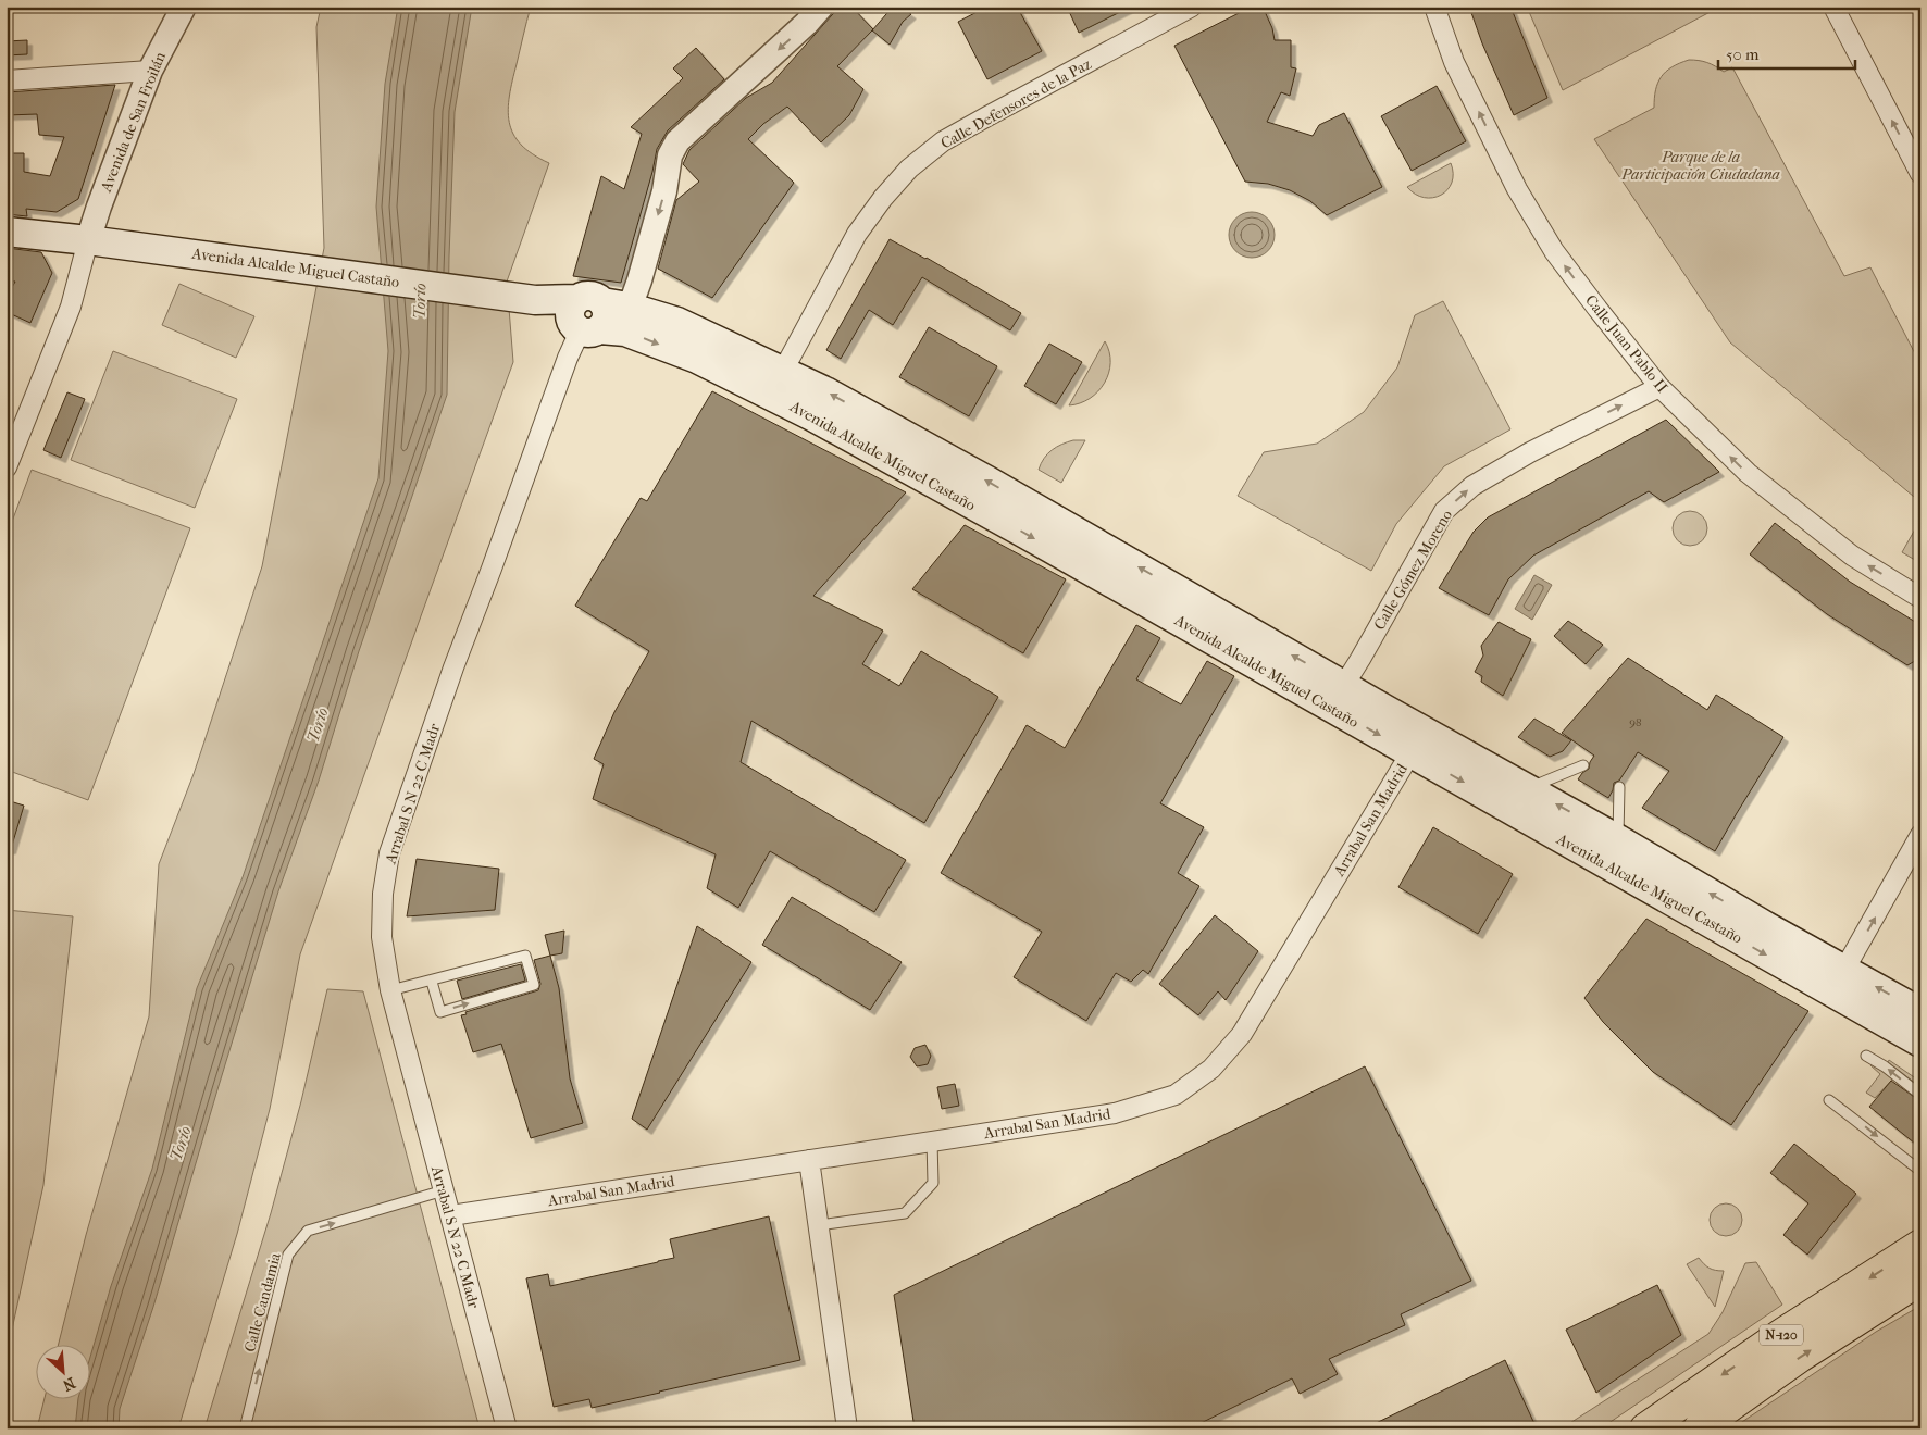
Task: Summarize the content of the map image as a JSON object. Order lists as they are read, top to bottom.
{
  "streets": {
    "highway": ["N-120"],
    "main road": ["Avenida Alcalde Miguel Castaño"],
    "street": [
      "Calle Defensores de la Paz",
      "Avenida de San Froilán",
      "Calle Juan Pablo II",
      "Calle Gómez Moreno",
      "Arrabal S N 22 C Madr",
      "Arrabal San Madrid"
    ],
    "lane": ["Calle Candamia"]
  },
  "crossings": [
    ["Calle Defensores de la Paz", "Avenida Alcalde Miguel Castaño"],
    ["Avenida de San Froilán", "Avenida Alcalde Miguel Castaño"],
    ["Avenida Alcalde Miguel Castaño", "Calle Gómez Moreno"],
    ["Avenida Alcalde Miguel Castaño", "Arrabal S N 22 C Madr"],
    ["Avenida Alcalde Miguel Castaño", "Arrabal San Madrid"],
    ["Calle Juan Pablo II", "Calle Gómez Moreno"],
    ["Arrabal S N 22 C Madr", "Arrabal San Madrid"],
    ["Arrabal S N 22 C Madr", "Calle Candamia"]
  ],
  "one_way": ["Calle Juan Pablo II", "Calle Gómez Moreno", "Calle Candamia"],
  "water": ["Torío"],
  "parks": ["Parque de la Participación Ciudadana"],
  "house_numbers": ["98"],
  "scale_bar": "50 m",
  "north": "bottom right"
}
